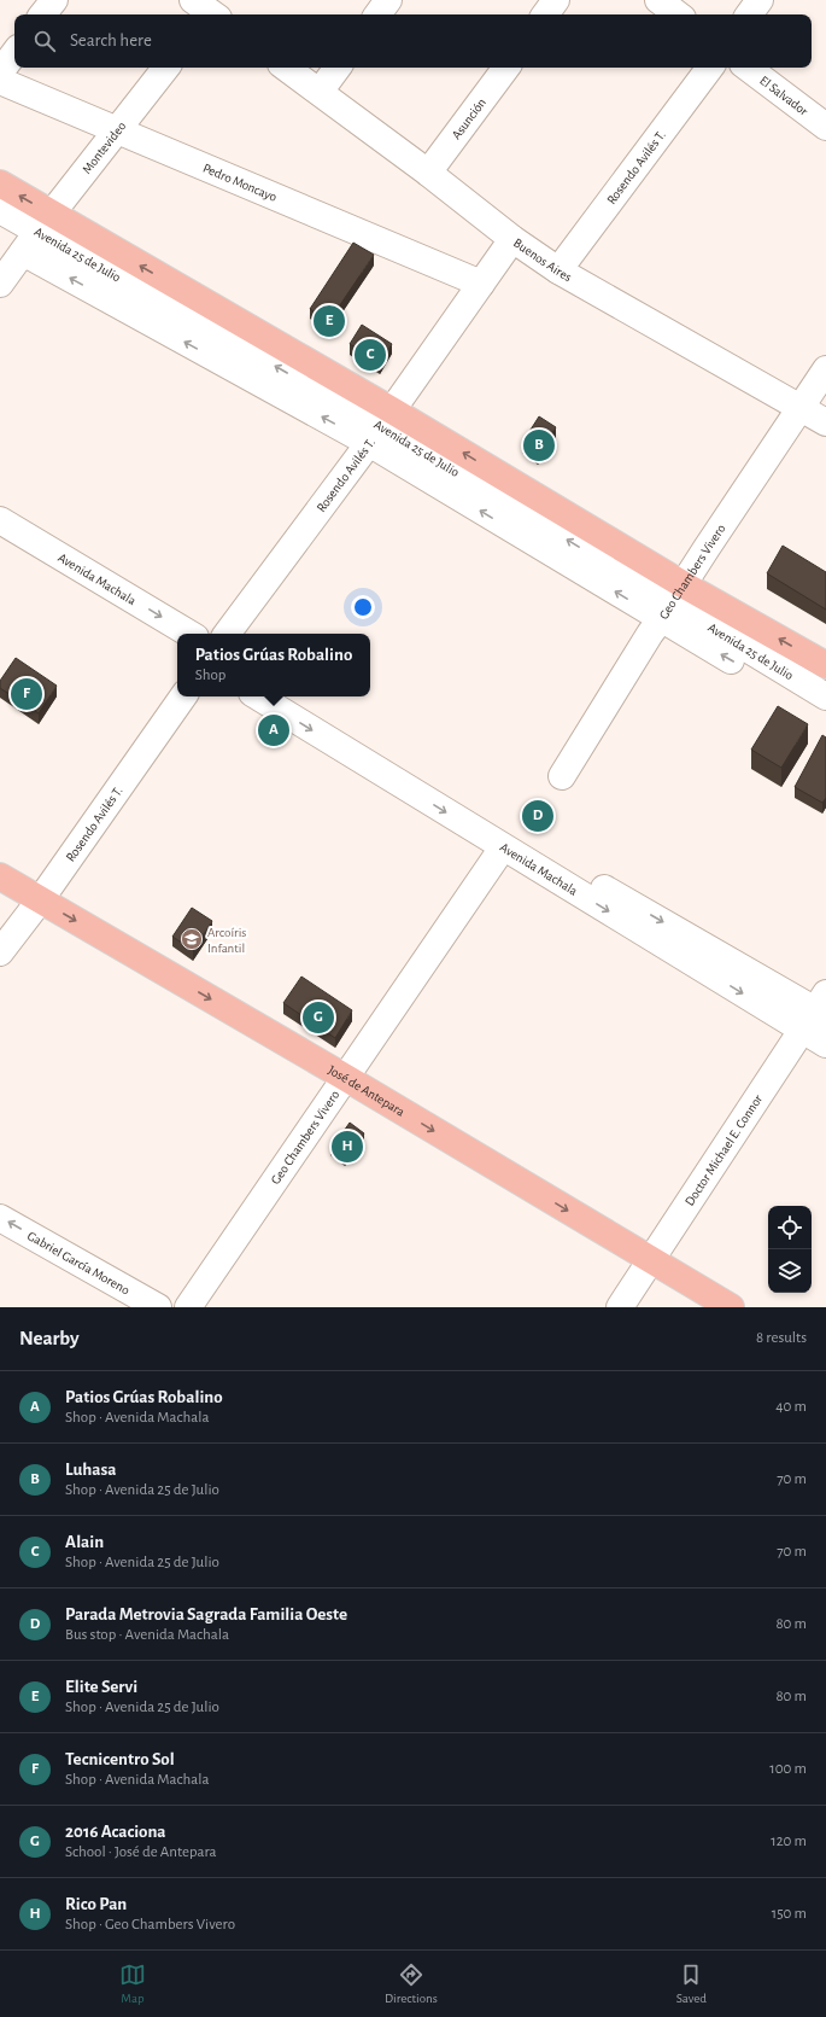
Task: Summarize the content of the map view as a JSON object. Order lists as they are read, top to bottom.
{
  "streets": {
    "main road": ["Avenida 25 de Julio", "José de Antepara"],
    "street": [
      "El Salvador",
      "Asunción",
      "Montevideo",
      "Rosendo Avilés T.",
      "Pedro Moncayo",
      "Buenos Aires",
      "Geo Chambers Vivero",
      "Avenida Machala",
      "Doctor Michael E. Connor",
      "Gabriel García Moreno"
    ]
  },
  "crossings": [
    ["Asunción", "Buenos Aires"],
    ["Montevideo", "Pedro Moncayo"],
    ["Montevideo", "Avenida 25 de Julio"],
    ["Rosendo Avilés T.", "Pedro Moncayo"],
    ["Rosendo Avilés T.", "Avenida 25 de Julio"],
    ["Rosendo Avilés T.", "Buenos Aires"],
    ["Rosendo Avilés T.", "José de Antepara"],
    ["Avenida 25 de Julio", "Geo Chambers Vivero"],
    ["Buenos Aires", "Geo Chambers Vivero"],
    ["Geo Chambers Vivero", "Avenida Machala"],
    ["Geo Chambers Vivero", "José de Antepara"],
    ["Avenida Machala", "Doctor Michael E. Connor"],
    ["José de Antepara", "Doctor Michael E. Connor"]
  ],
  "one_way": [
    "Avenida 25 de Julio",
    "Avenida Machala",
    "José de Antepara",
    "Gabriel García Moreno"
  ],
  "places": {
    "school or university": ["Arcoíris Infantil"]
  },
  "page": {
    "search": "Search here",
    "pins": [
      "E",
      "C",
      "B",
      "F",
      "A",
      "D",
      "G",
      "H"
    ],
    "popup": ["Patios Grúas Robalino", "Shop"],
    "heading": ["Nearby", "8 results"],
    "list": [
      {
        "mark": "A",
        "name": "Patios Grúas Robalino",
        "note": "Shop · Avenida Machala",
        "value": "40 m"
      },
      {
        "mark": "B",
        "name": "Luhasa",
        "note": "Shop · Avenida 25 de Julio",
        "value": "70 m"
      },
      {
        "mark": "C",
        "name": "Alain",
        "note": "Shop · Avenida 25 de Julio",
        "value": "70 m"
      },
      {
        "mark": "D",
        "name": "Parada Metrovia Sagrada Familia Oeste",
        "note": "Bus stop · Avenida Machala",
        "value": "80 m"
      },
      {
        "mark": "E",
        "name": "Elite Servi",
        "note": "Shop · Avenida 25 de Julio",
        "value": "80 m"
      },
      {
        "mark": "F",
        "name": "Tecnicentro Sol",
        "note": "Shop · Avenida Machala",
        "value": "100 m"
      },
      {
        "mark": "G",
        "name": "2016 Acaciona",
        "note": "School · José de Antepara",
        "value": "120 m"
      },
      {
        "mark": "H",
        "name": "Rico Pan",
        "note": "Shop · Geo Chambers Vivero",
        "value": "150 m"
      }
    ],
    "nav": ["Map", "Directions", "Saved"]
  }
}
